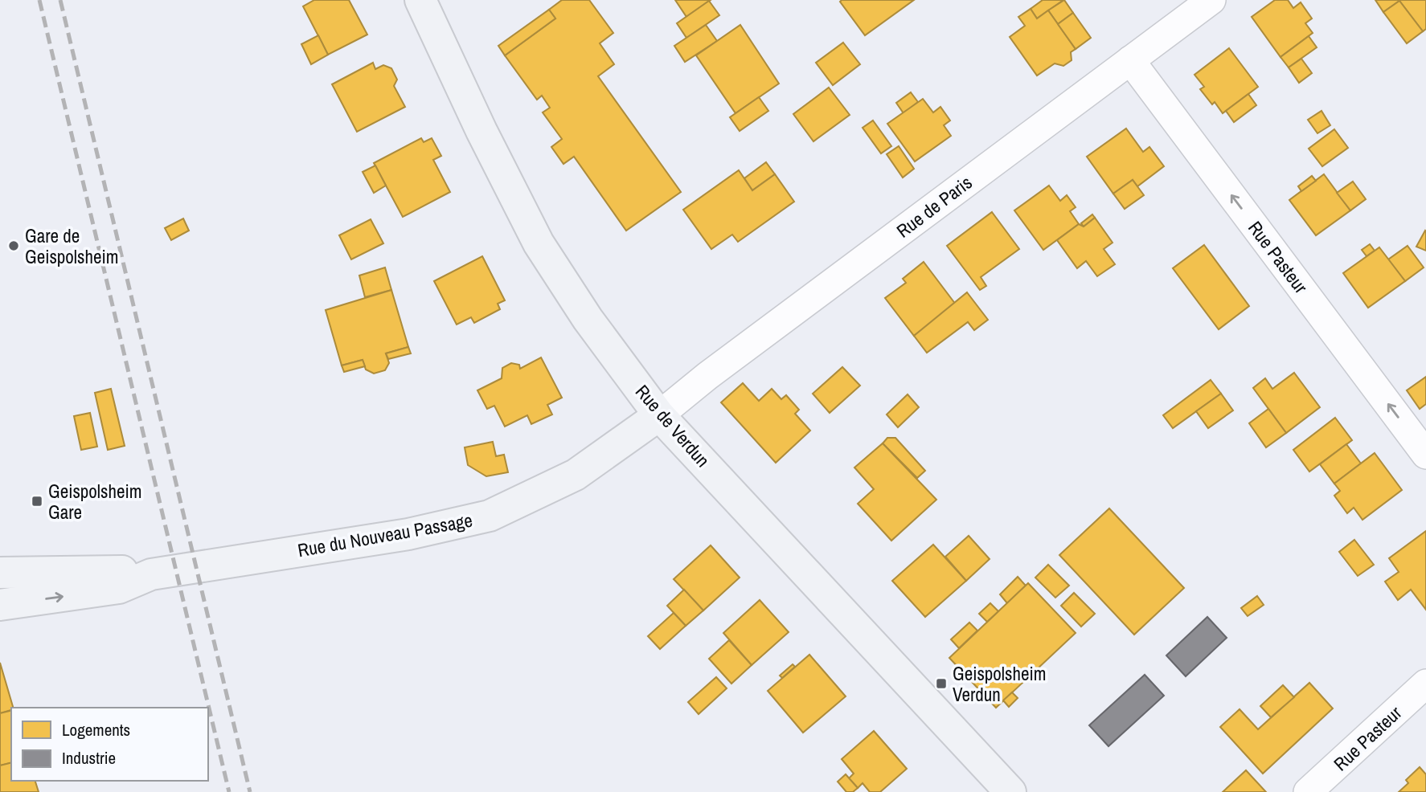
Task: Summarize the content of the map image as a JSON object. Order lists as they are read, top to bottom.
{
  "streets": {
    "main road": ["Rue de Verdun", "Rue du Nouveau Passage"],
    "street": ["Rue de Paris", "Rue Pasteur"]
  },
  "crossings": [
    ["Rue de Paris", "Rue Pasteur"],
    ["Rue de Paris", "Rue de Verdun"],
    ["Rue de Paris", "Rue du Nouveau Passage"],
    ["Rue de Verdun", "Rue du Nouveau Passage"]
  ],
  "one_way": ["Rue Pasteur"],
  "places": {
    "other": ["Gare de Geispolsheim"],
    "transit": ["Geispolsheim Gare", "Geispolsheim Verdun"]
  },
  "legend": ["Logements", "Industrie"]
}
